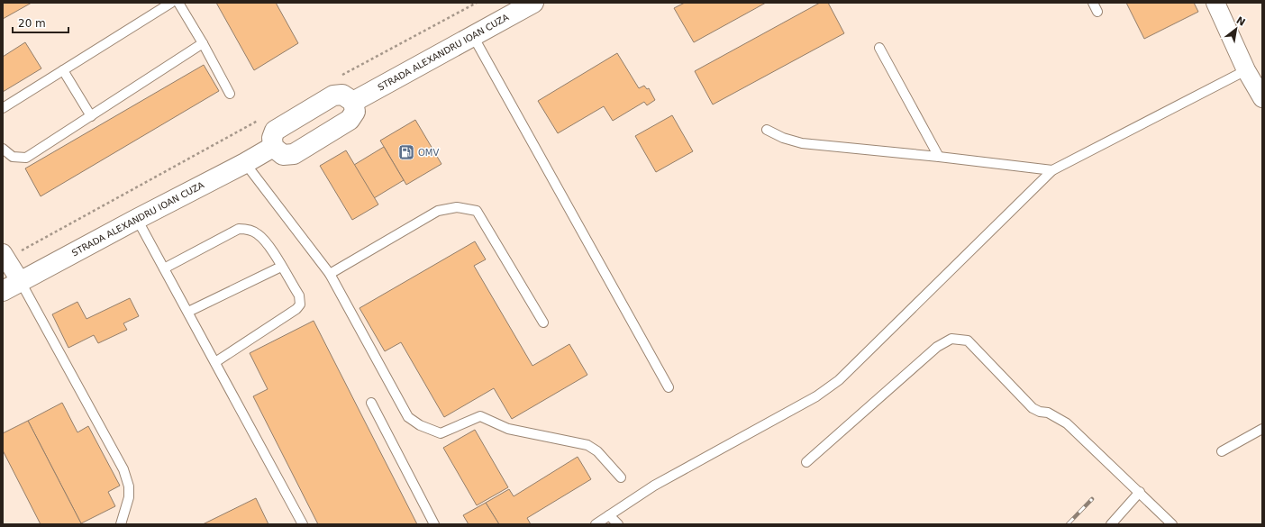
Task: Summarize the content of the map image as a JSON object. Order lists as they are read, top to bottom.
{
  "streets": {
    "main road": ["STRADA ALEXANDRU IOAN CUZA"]
  },
  "places": {
    "fuel station": ["OMV"]
  },
  "scale_bar": "20 m",
  "north": "top right"
}
